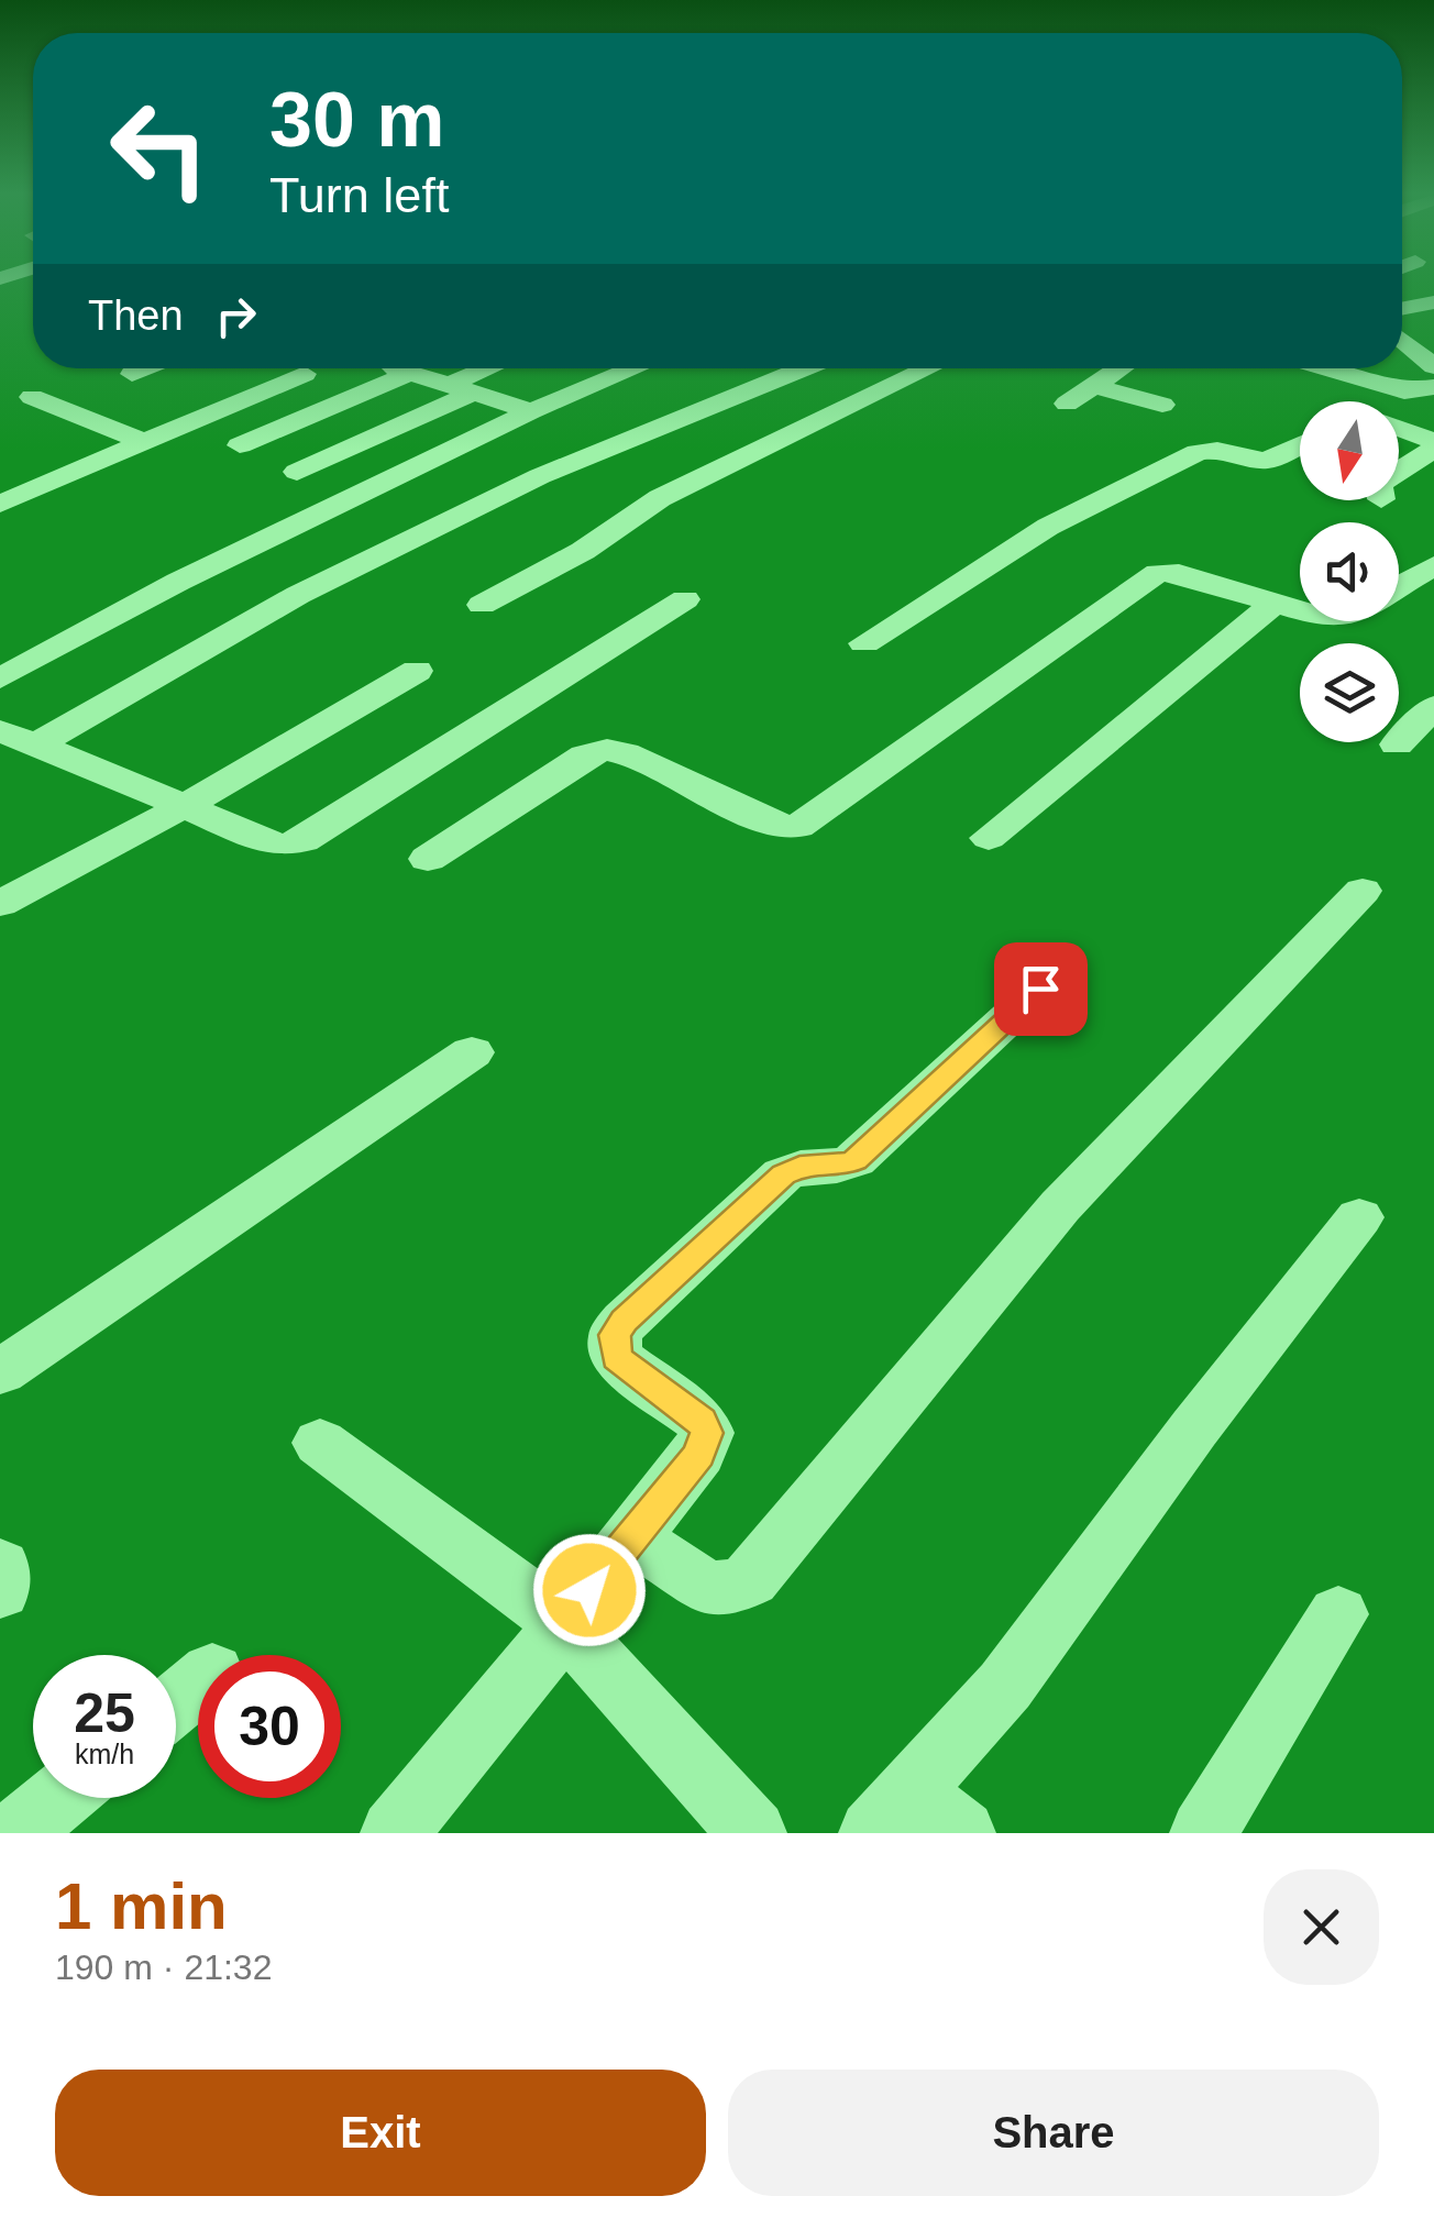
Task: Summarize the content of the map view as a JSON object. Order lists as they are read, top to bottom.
{
  "north": "bottom",
  "page": {
    "turn": ["30 m", "Turn left"],
    "then": "Then",
    "speed": "25 km/h",
    "limit": "30",
    "heading": ["1 min", "190 m · 21:32"],
    "buttons": ["Exit", "Share"]
  }
}
